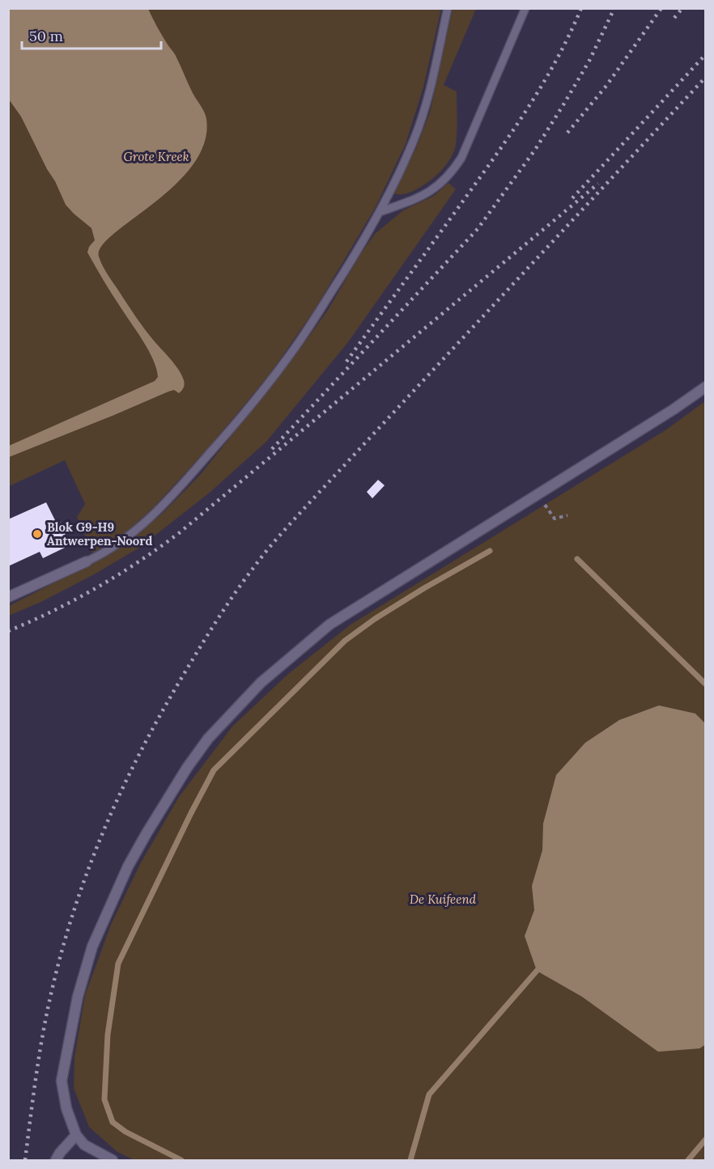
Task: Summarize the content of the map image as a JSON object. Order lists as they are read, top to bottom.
{
  "parks": ["Grote Kreek", "De Kuifeend"],
  "places": ["Blok G9-H9 Antwerpen-Noord"],
  "scale_bar": "50 m"
}
